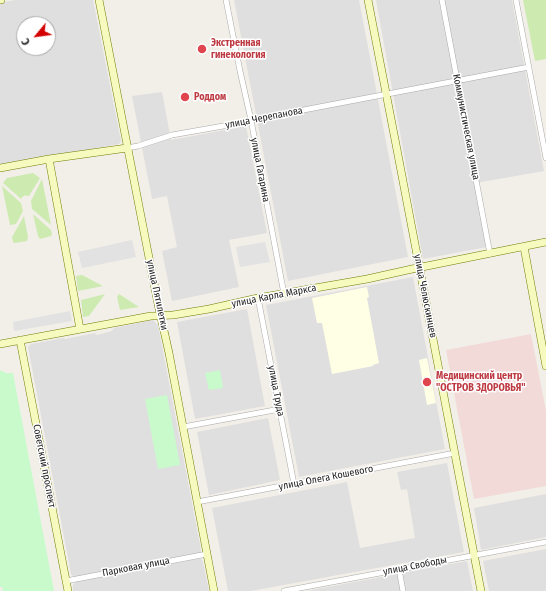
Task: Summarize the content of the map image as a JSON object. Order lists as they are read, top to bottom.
{
  "streets": {
    "main road": [
      "улица Черепанова",
      "улица Пятилетки",
      "улица Карла Маркса",
      "улица Челюскинцев",
      "Советский проспект"
    ],
    "street": [
      "Коммунистическая улица",
      "улица Гагарина",
      "улица Труда",
      "улица Олега Кошевого",
      "улица Свободы",
      "Парковая улица"
    ]
  },
  "crossings": [
    ["улица Черепанова", "Коммунистическая улица"],
    ["улица Черепанова", "улица Гагарина"],
    ["улица Черепанова", "улица Пятилетки"],
    ["улица Черепанова", "улица Челюскинцев"],
    ["Коммунистическая улица", "улица Карла Маркса"],
    ["улица Гагарина", "улица Карла Маркса"],
    ["улица Пятилетки", "улица Карла Маркса"],
    ["улица Пятилетки", "улица Олега Кошевого"],
    ["улица Пятилетки", "Парковая улица"],
    ["улица Карла Маркса", "улица Челюскинцев"],
    ["улица Карла Маркса", "улица Труда"],
    ["улица Карла Маркса", "Советский проспект"],
    ["улица Челюскинцев", "улица Олега Кошевого"],
    ["улица Челюскинцев", "улица Свободы"],
    ["улица Труда", "улица Олега Кошевого"],
    ["Советский проспект", "Парковая улица"]
  ],
  "places": ["Экстренная гинекология", "Роддом", "Медицинский центр \"ОСТРОВ ЗДОРОВЬЯ\""],
  "north": "bottom left"
}
